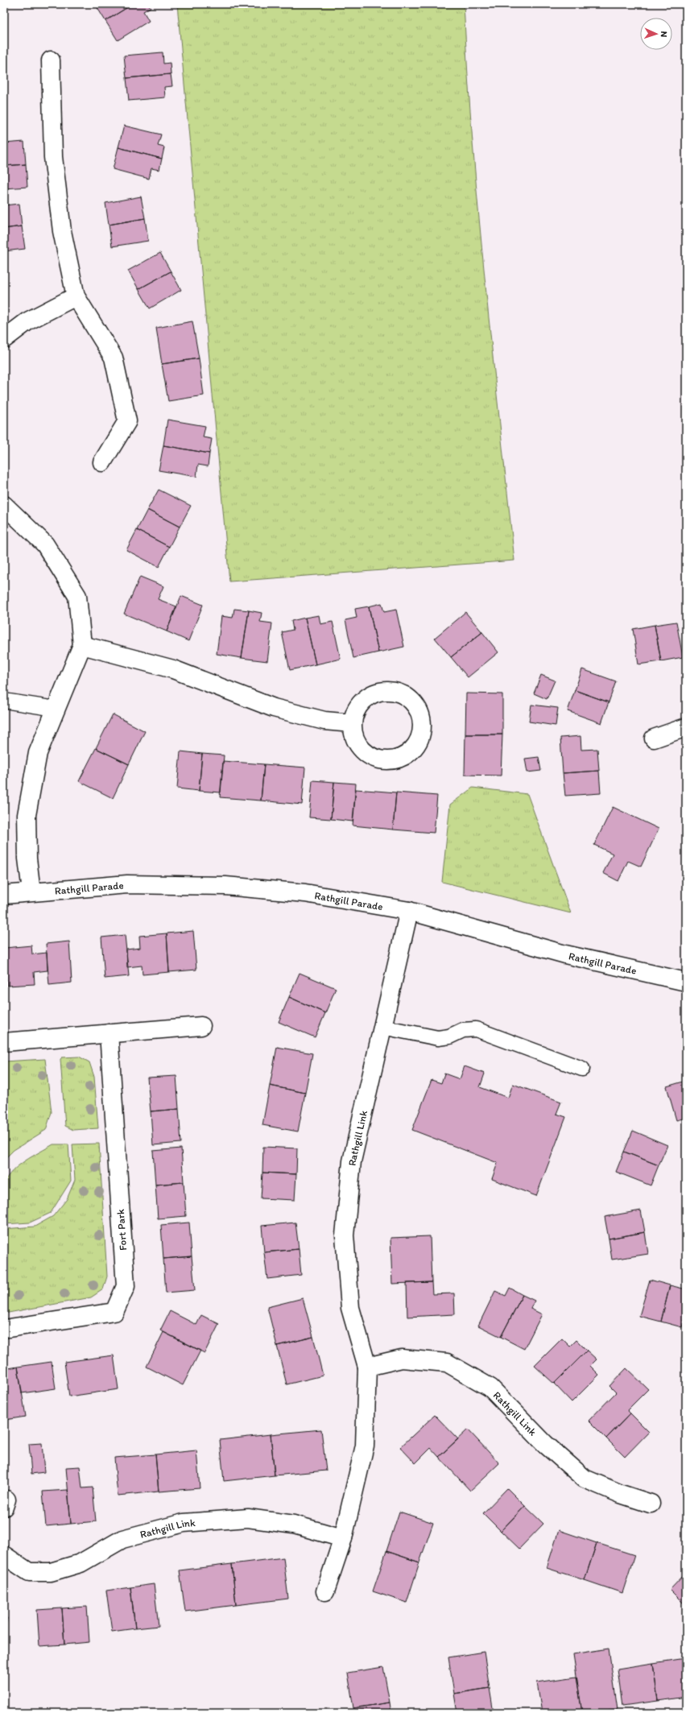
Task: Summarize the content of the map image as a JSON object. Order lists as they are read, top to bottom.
{
  "streets": {
    "street": ["Rathgill Parade", "Rathgill Link", "Fort Park"]
  },
  "crossings": [
    ["Rathgill Parade", "Rathgill Link"]
  ],
  "north": "right"
}
